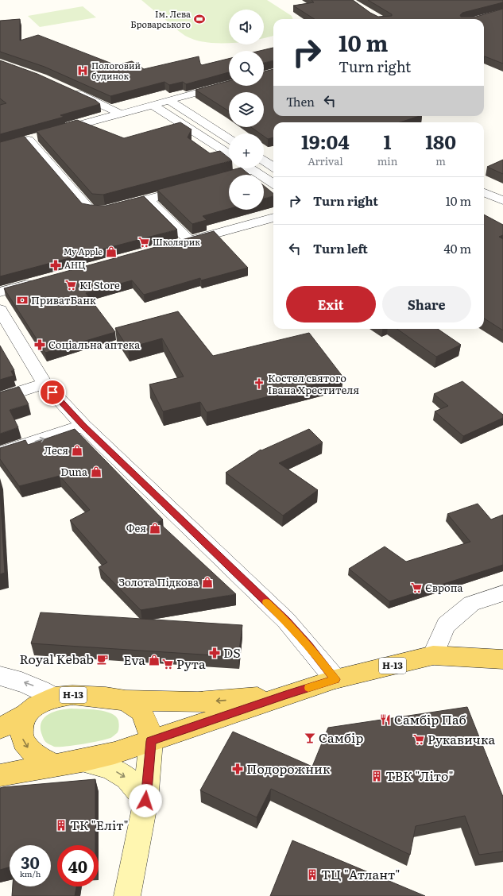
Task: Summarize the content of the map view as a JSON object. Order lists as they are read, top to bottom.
{
  "streets": {
    "main road": ["Н-13"]
  },
  "places": {
    "sports": ["Ім. Лева Броварського"],
    "hospital": ["Пологовий будинок"],
    "supermarket": [
      "Школярик",
      "KI Store",
      "Європа",
      "Рута",
      "Рукавичка"
    ],
    "shop": [
      "My Apple",
      "Леся",
      "Duna",
      "Фея",
      "Золота Підкова",
      "Eva"
    ],
    "pharmacy": [
      "АНЦ",
      "Соціальна аптека",
      "DS",
      "Подорожник"
    ],
    "bank": ["ПриватБанк"],
    "church": ["Костел святого Івана Хрестителя"],
    "cafe": ["Royal Kebab"],
    "restaurant": ["Самбір Паб"],
    "bar": ["Самбір"],
    "building": ["ТВК \"Літо\"", "ТК \"Еліт\"", "ТЦ \"Атлант\""]
  },
  "page": {
    "map_buttons": ["+", "−"],
    "turn": ["10 m", "Turn right"],
    "then": "Then",
    "eta": [
      "19:04",
      "Arrival",
      "1",
      "min",
      "180",
      "m"
    ],
    "list": [
      {
        "name": "Turn right",
        "value": "10 m"
      },
      {
        "name": "Turn left",
        "value": "40 m"
      }
    ],
    "buttons": ["Exit", "Share"],
    "speed": "30 km/h",
    "limit": "40"
  }
}
